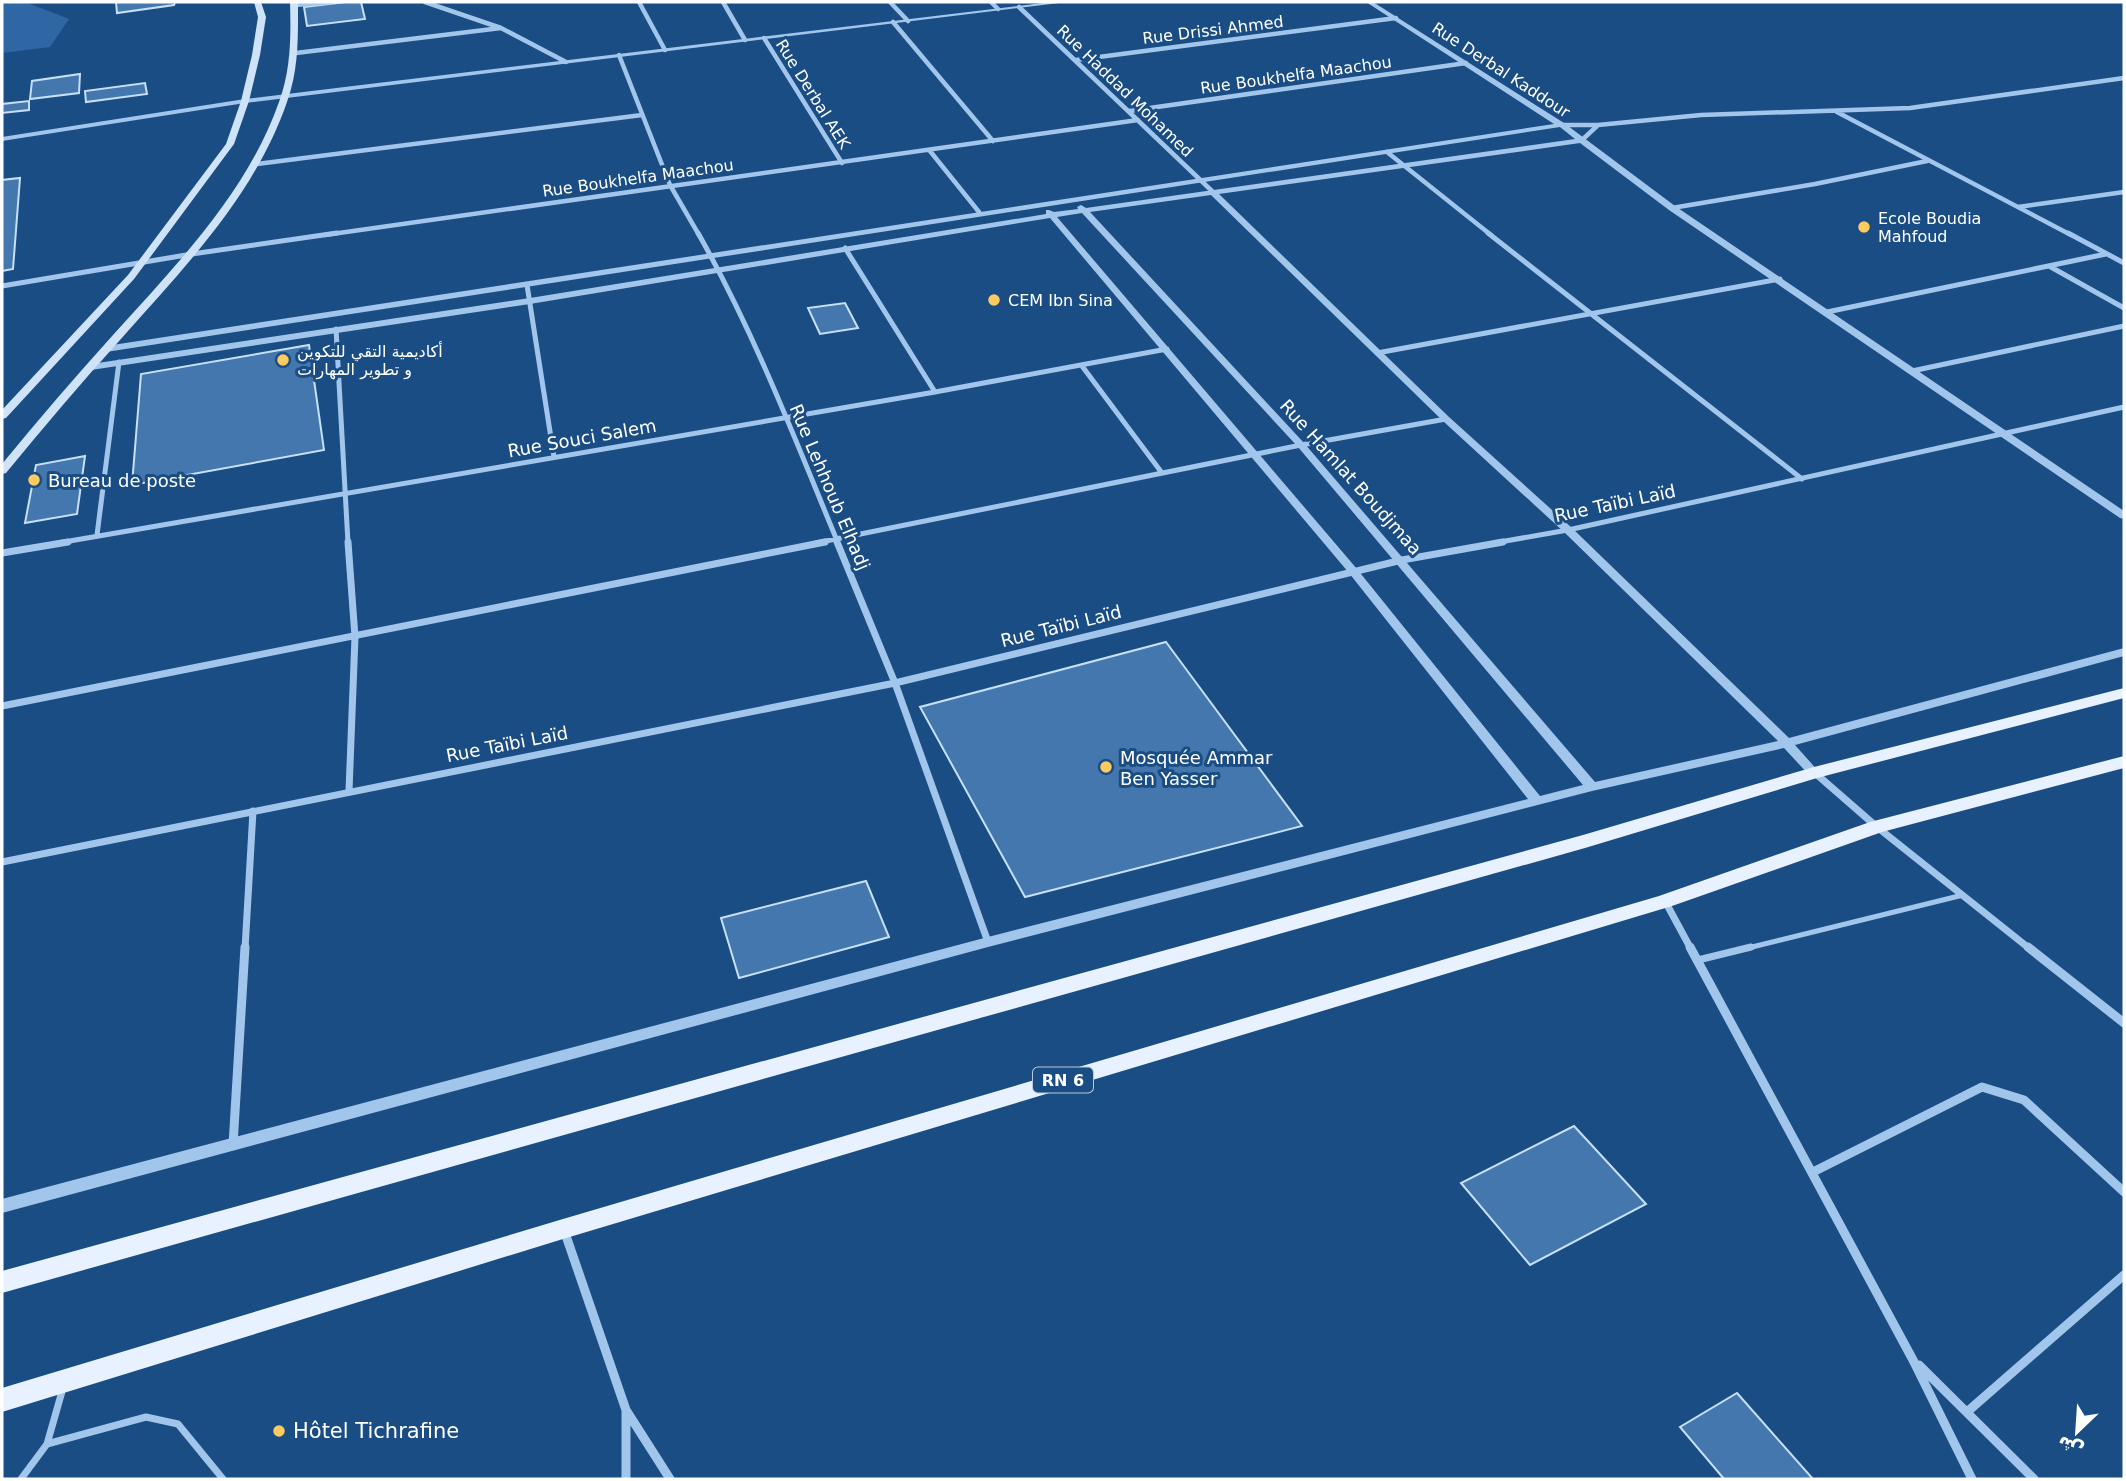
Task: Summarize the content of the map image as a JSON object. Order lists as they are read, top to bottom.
{
  "streets": {
    "main road": ["RN 6"],
    "street": [
      "Rue Drissi Ahmed",
      "Rue Derbal Kaddour",
      "Rue Boukhelfa Maachou",
      "Rue Haddad Mohamed",
      "Rue Derbal AEK",
      "Rue Souci Salem",
      "Rue Hamlat Boudjmaa",
      "Rue Lehhoub Elhadj",
      "Rue Taïbi Laïd"
    ]
  },
  "crossings": [
    ["Rue Drissi Ahmed", "Rue Derbal Kaddour"],
    ["Rue Drissi Ahmed", "Rue Haddad Mohamed"],
    ["Rue Derbal Kaddour", "Rue Boukhelfa Maachou"],
    ["Rue Derbal Kaddour", "Rue Taïbi Laïd"],
    ["Rue Boukhelfa Maachou", "Rue Haddad Mohamed"],
    ["Rue Boukhelfa Maachou", "Rue Derbal AEK"],
    ["Rue Boukhelfa Maachou", "Rue Lehhoub Elhadj"],
    ["Rue Souci Salem", "Rue Lehhoub Elhadj"],
    ["Rue Hamlat Boudjmaa", "Rue Taïbi Laïd"],
    ["Rue Lehhoub Elhadj", "Rue Taïbi Laïd"]
  ],
  "places": [
    "Ecole Boudia Mahfoud",
    "CEM Ibn Sina",
    "أكاديمية التقي للتكوين و تطوير المهارات",
    "Bureau de poste",
    "Mosquée Ammar Ben Yasser",
    "Hôtel Tichrafine"
  ],
  "north": "bottom left"
}
